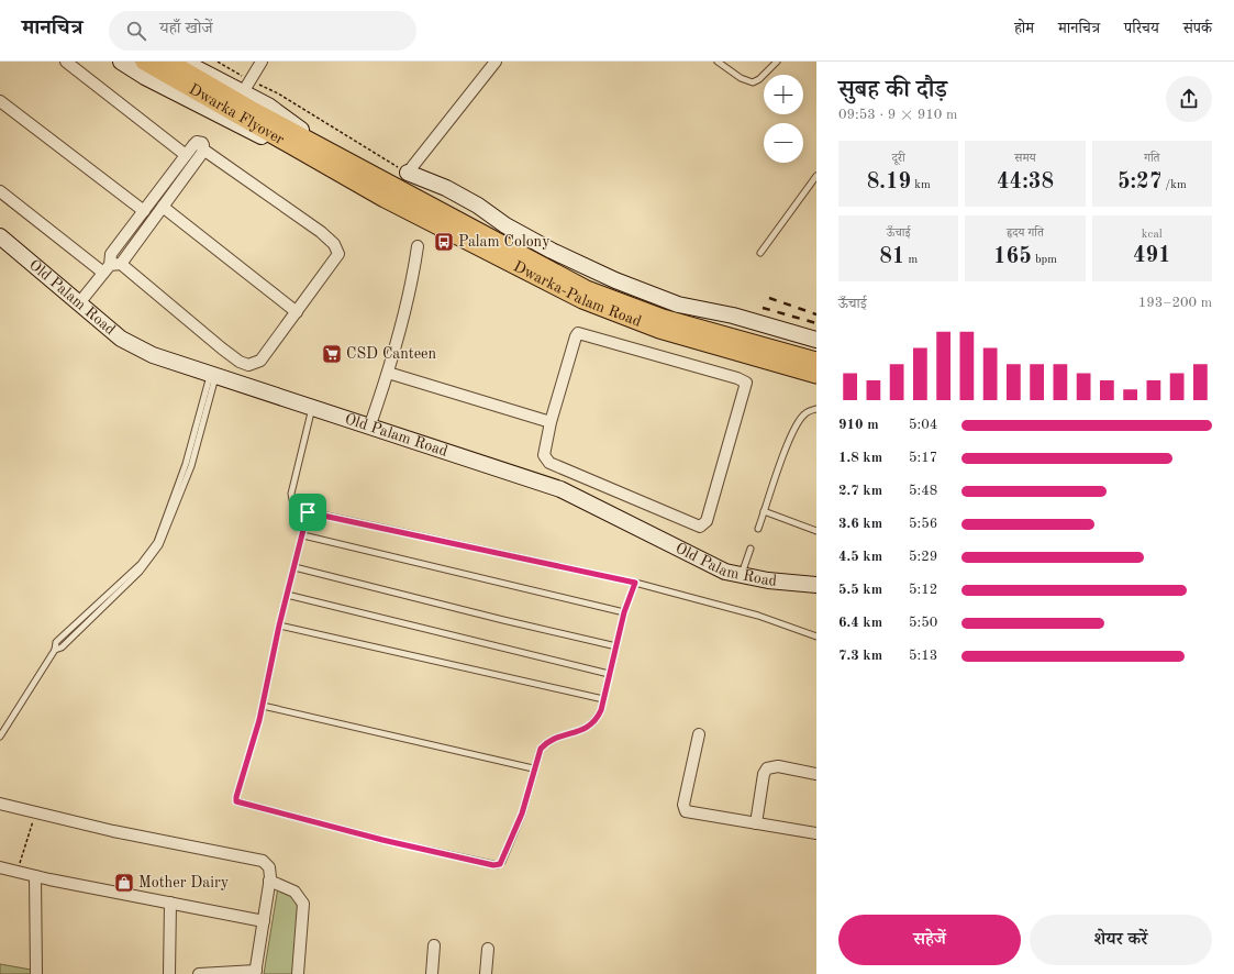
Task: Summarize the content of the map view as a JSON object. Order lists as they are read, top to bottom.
{
  "streets": {
    "main road": ["Dwarka Flyover", "Dwarka-Palam Road"],
    "street": ["Old Palam Road"]
  },
  "crossings": [
    ["Dwarka Flyover", "Dwarka-Palam Road"]
  ],
  "places": {
    "bus stop": ["Palam Colony"],
    "supermarket": ["CSD Canteen"],
    "shop": ["Mother Dairy"]
  },
  "page": {
    "header": "मानचित्र",
    "search": "यहाँ खोजें",
    "nav": [
      "होम",
      "मानचित्र",
      "परिचय",
      "संपर्क"
    ],
    "heading": ["सुबह की दौड़", "09:53 · 9 × 910 m"],
    "map_buttons": ["+", "−"],
    "stats": [
      ["दूरी", "8.19 km"],
      ["समय", "44:38"],
      ["गति", "5:27 /km"],
      ["ऊँचाई", "81 m"],
      ["हृदय गति", "165 bpm"],
      ["kcal", "491"]
    ],
    "chart": ["ऊँचाई", "193–200 m"],
    "list": [
      {
        "name": "910 m",
        "note": "5:04"
      },
      {
        "name": "1.8 km",
        "note": "5:17"
      },
      {
        "name": "2.7 km",
        "note": "5:48"
      },
      {
        "name": "3.6 km",
        "note": "5:56"
      },
      {
        "name": "4.5 km",
        "note": "5:29"
      },
      {
        "name": "5.5 km",
        "note": "5:12"
      },
      {
        "name": "6.4 km",
        "note": "5:50"
      },
      {
        "name": "7.3 km",
        "note": "5:13"
      }
    ],
    "buttons": ["सहेजें", "शेयर करें"]
  }
}
